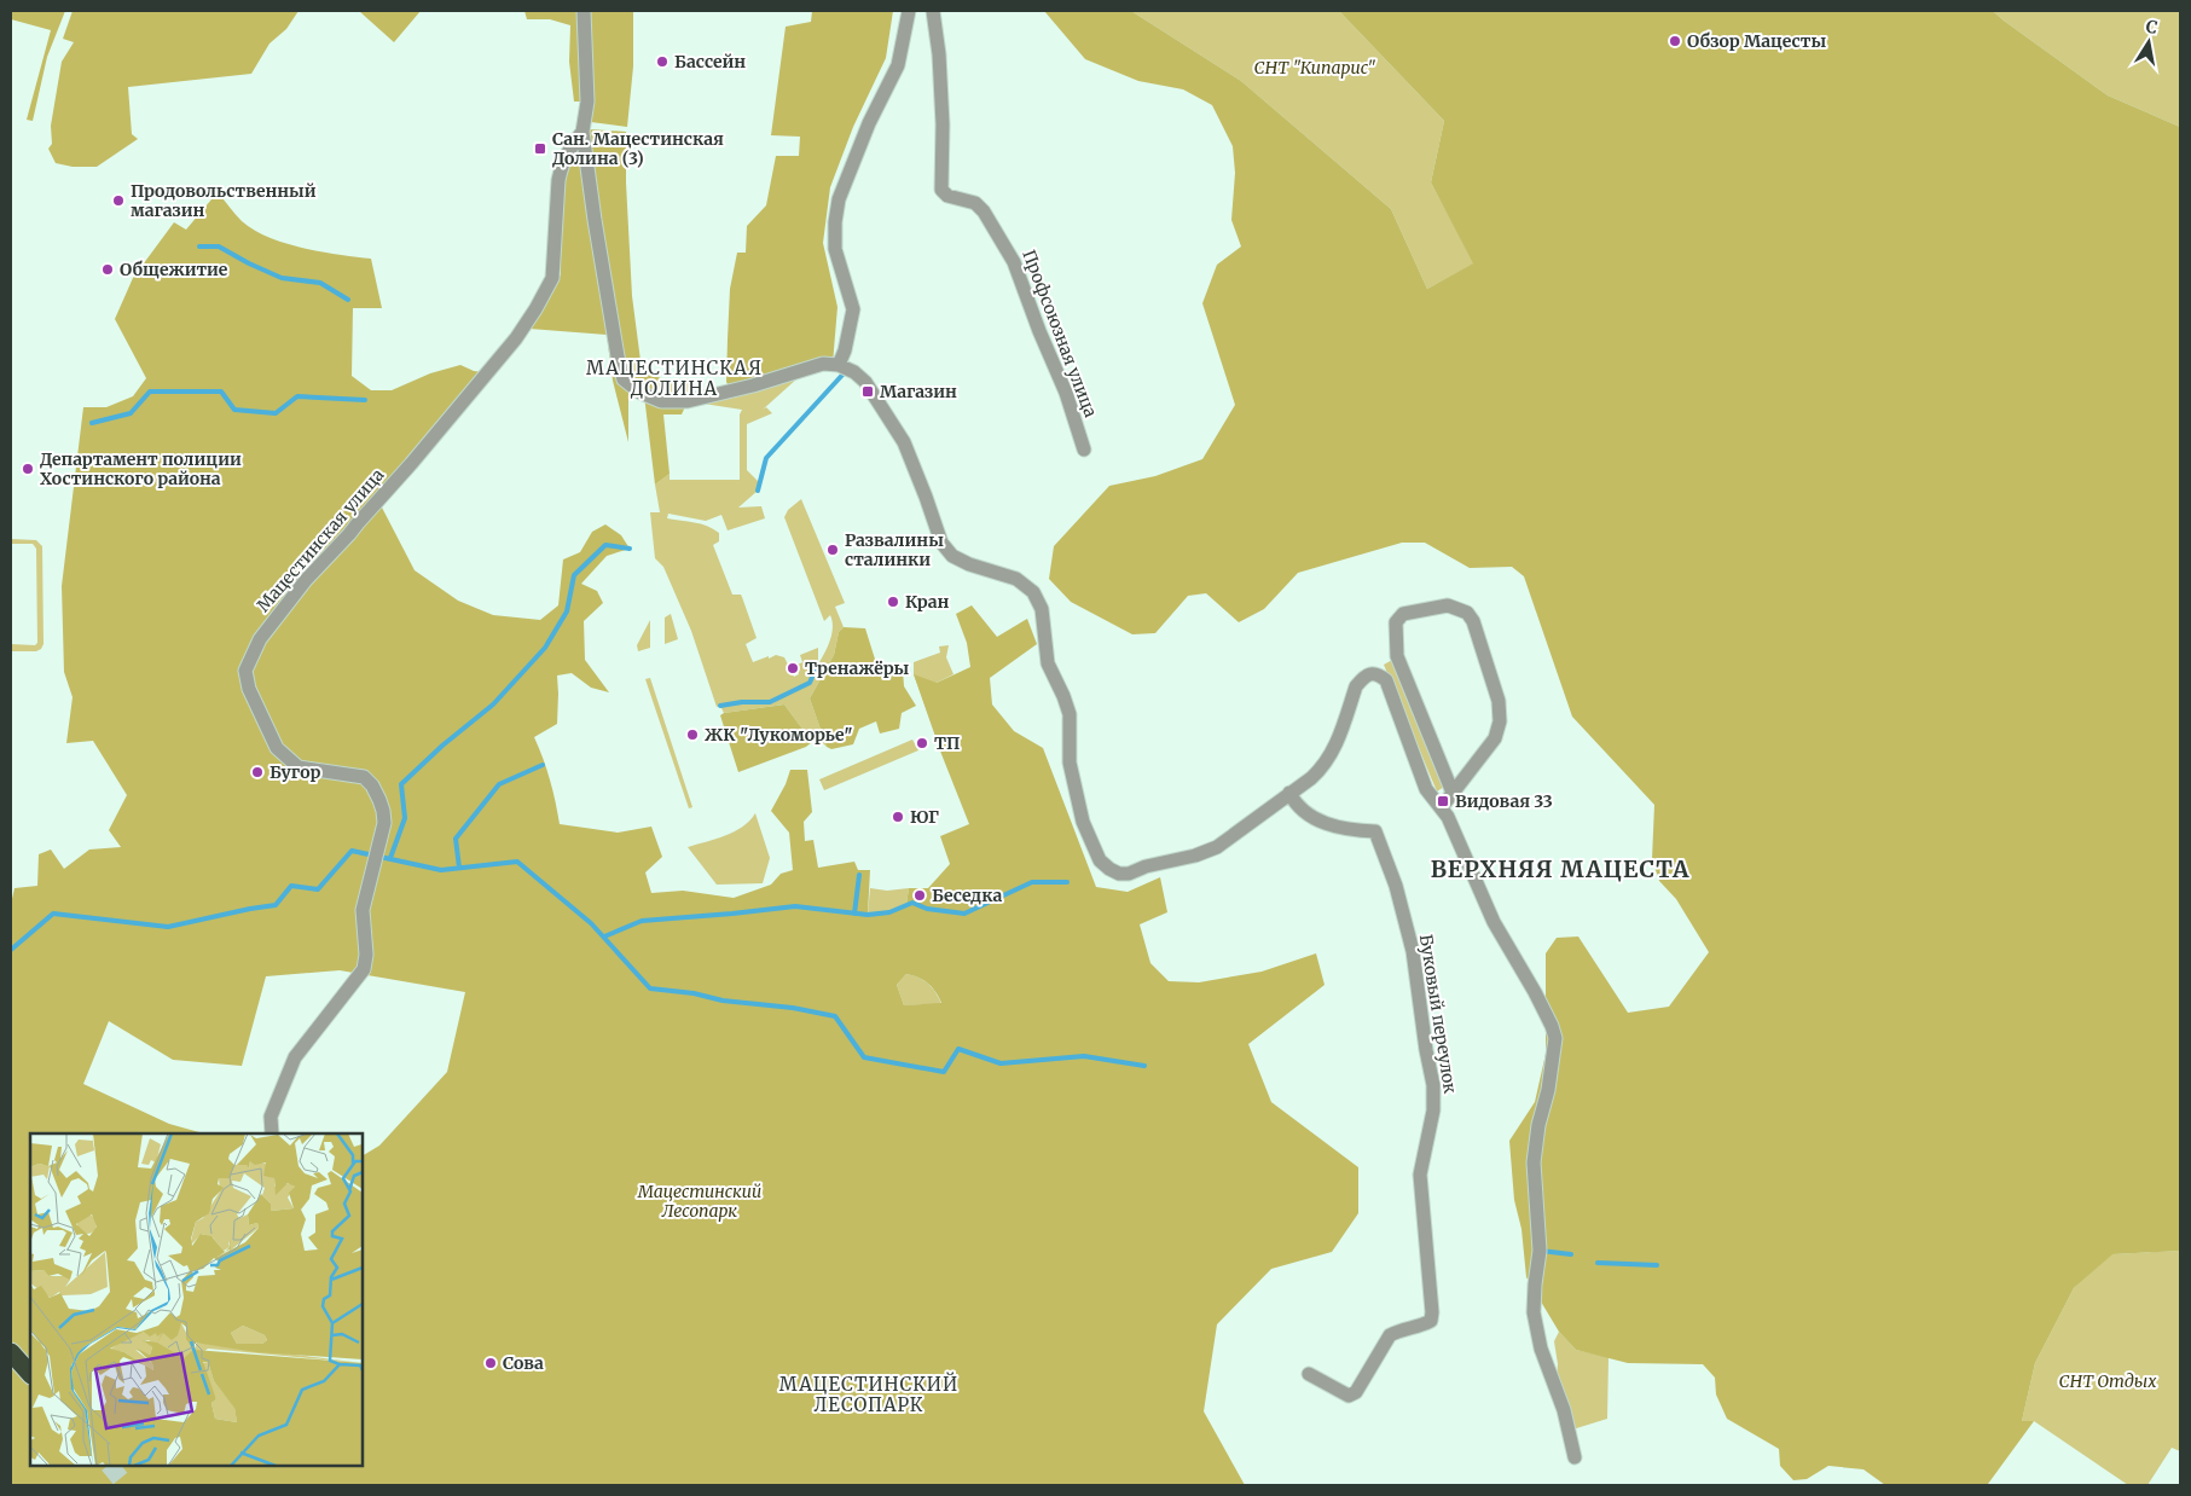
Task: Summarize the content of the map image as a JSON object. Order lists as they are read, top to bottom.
{
  "streets": {
    "street": ["Профсоюзная улица", "Мацестинская улица", "Буковый переулок"]
  },
  "districts": ["МАЦЕСТИНСКАЯ ДОЛИНА", "ВЕРХНЯЯ МАЦЕСТА", "МАЦЕСТИНСКИЙ ЛЕСОПАРК"],
  "parks": ["СНТ \"Кипарис\"", "Мацестинский Лесопарк", "СНТ Отдых"],
  "places": {
    "other": [
      "Обзор Мацесты",
      "Бассейн",
      "Продовольственный магазин",
      "Общежитие",
      "Департамент полиции Хостинского района",
      "Развалины сталинки",
      "Кран",
      "Тренажёры",
      "ЖК \"Лукоморье\"",
      "ТП",
      "Бугор",
      "ЮГ",
      "Беседка",
      "Сова"
    ],
    "transit": ["Сан. Мацестинская Долина (3)", "Магазин", "Видовая 33"]
  },
  "north": "top"
}
